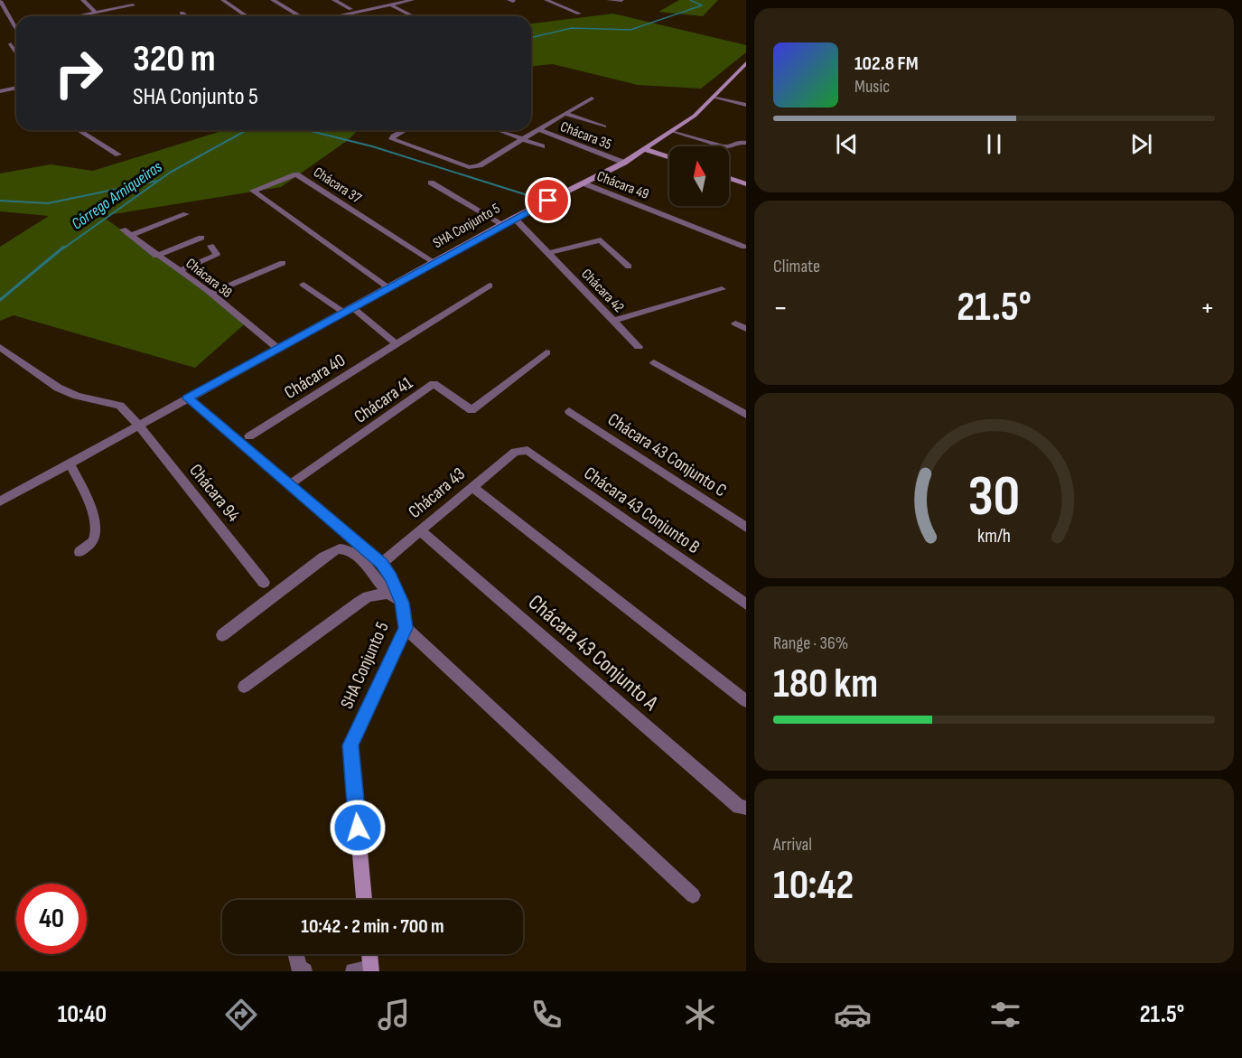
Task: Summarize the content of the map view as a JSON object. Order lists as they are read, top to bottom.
{
  "streets": {
    "street": [
      "Chácara 35",
      "Chácara 37",
      "Chácara 49",
      "SHA Conjunto 5",
      "Chácara 38",
      "Chácara 42",
      "Chácara 40",
      "Chácara 41",
      "Chácara 43 Conjunto C",
      "Chácara 94",
      "Chácara 43",
      "Chácara 43 Conjunto B",
      "Chácara 43 Conjunto A"
    ]
  },
  "crossings": [
    ["Chácara 35", "SHA Conjunto 5"],
    ["Chácara 37", "SHA Conjunto 5"],
    ["Chácara 49", "SHA Conjunto 5"],
    ["SHA Conjunto 5", "Chácara 38"],
    ["SHA Conjunto 5", "Chácara 42"],
    ["SHA Conjunto 5", "Chácara 41"],
    ["SHA Conjunto 5", "Chácara 94"],
    ["SHA Conjunto 5", "Chácara 43"],
    ["Chácara 43", "Chácara 43 Conjunto B"],
    ["Chácara 43", "Chácara 43 Conjunto A"]
  ],
  "water": ["Córrego Arniqueiras"],
  "north": "top",
  "page": {
    "turn": ["320 m", "SHA Conjunto 5"],
    "song": ["102.8 FM", "Music"],
    "tile": [
      "Climate",
      ["Range · 36%", "180 km"],
      ["Arrival", "10:42"]
    ],
    "heat": ["−", "21.5°", "+"],
    "limit": "40",
    "trip": "10:42 · 2 min · 700 m",
    "tabs": ["10:40", "21.5°"],
    "gauge": ["30", "km/h"]
  }
}
